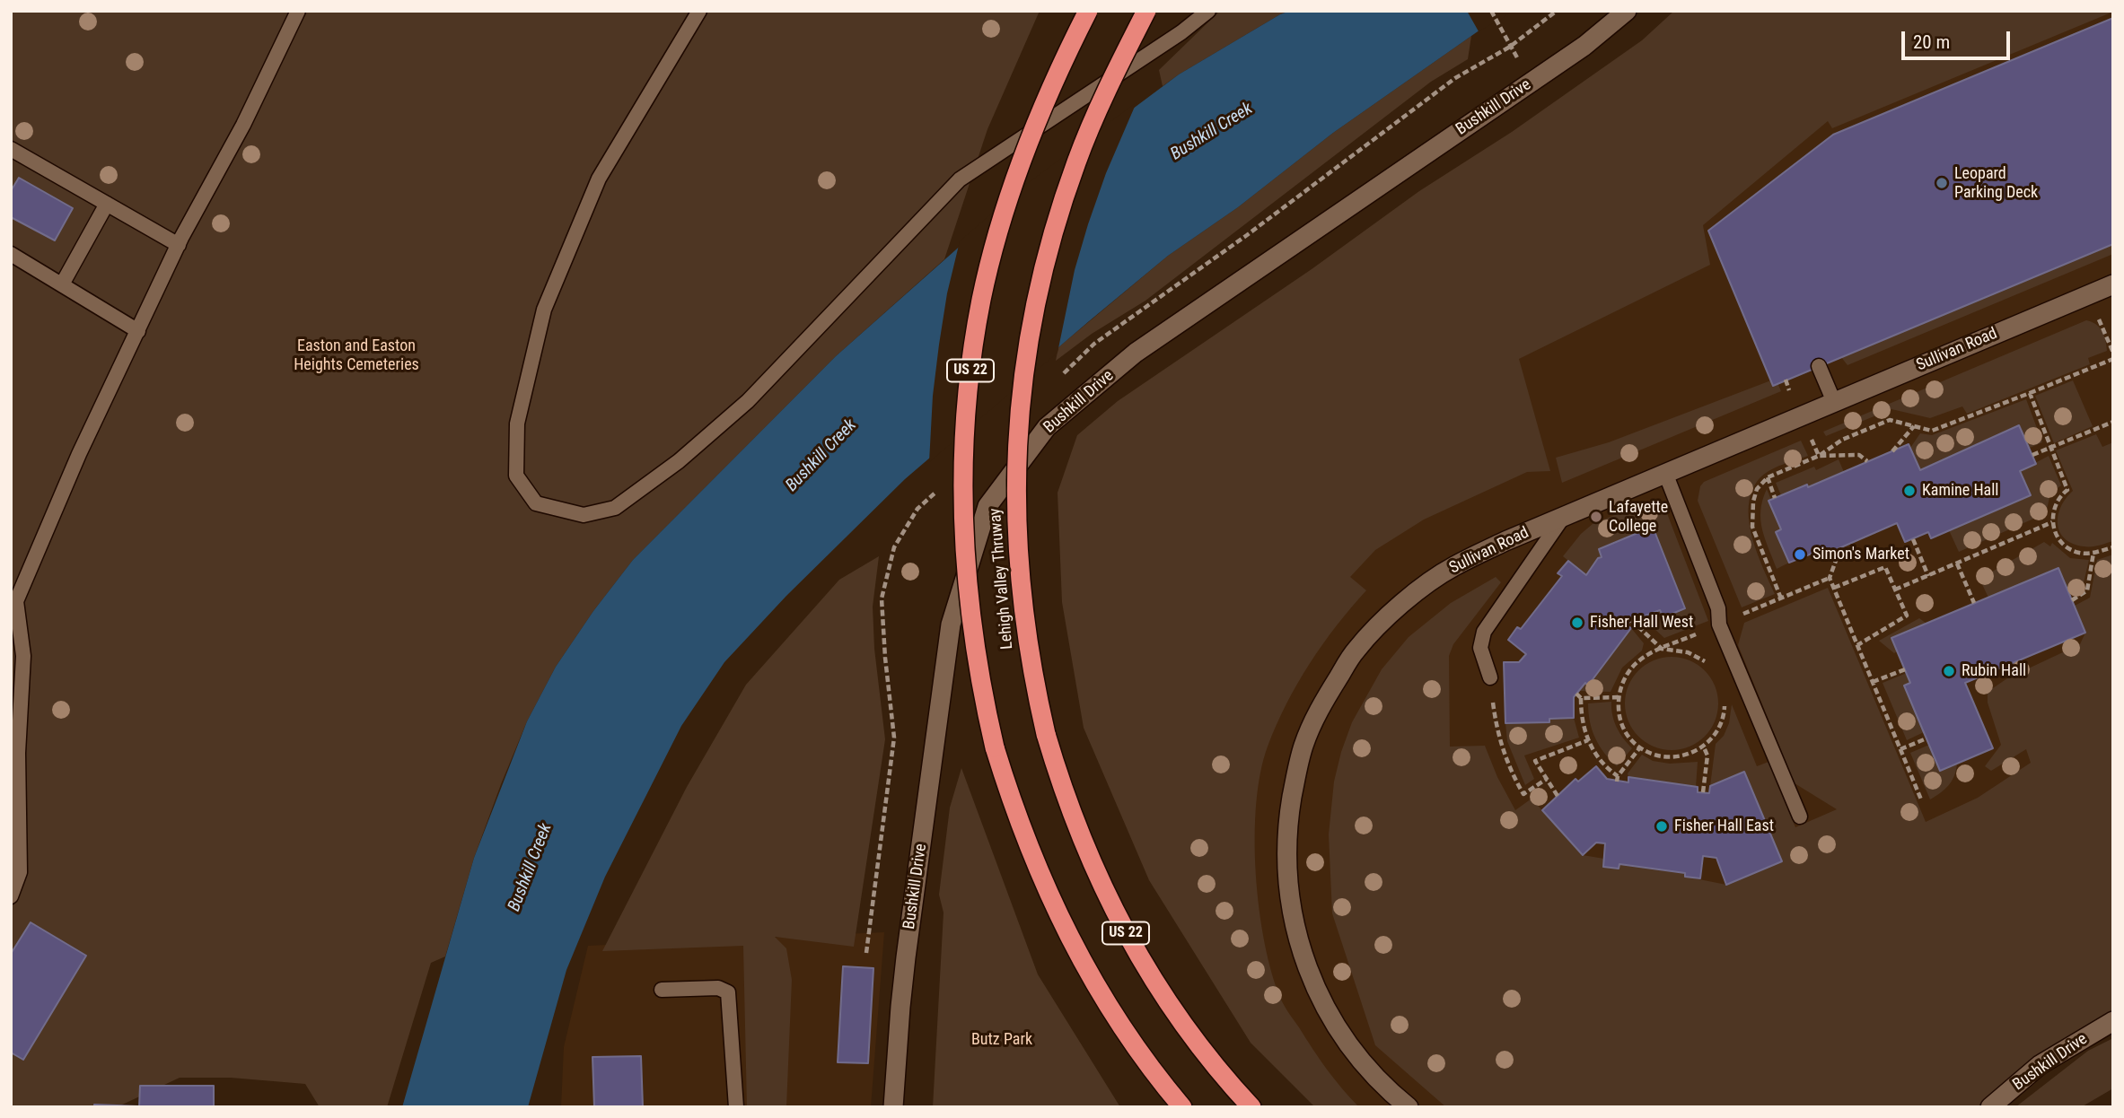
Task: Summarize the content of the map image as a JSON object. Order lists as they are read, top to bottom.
{
  "streets": {
    "highway": ["US 22", "Lehigh Valley Thruway"],
    "street": ["Bushkill Drive", "Sullivan Road"]
  },
  "water": ["Bushkill Creek"],
  "parks": ["Easton and Easton Heights Cemeteries", "Butz Park"],
  "places": [
    "Leopard Parking Deck",
    "Kamine Hall",
    "Lafayette College",
    "Simon's Market",
    "Fisher Hall West",
    "Rubin Hall",
    "Fisher Hall East"
  ],
  "scale_bar": "20 m"
}
